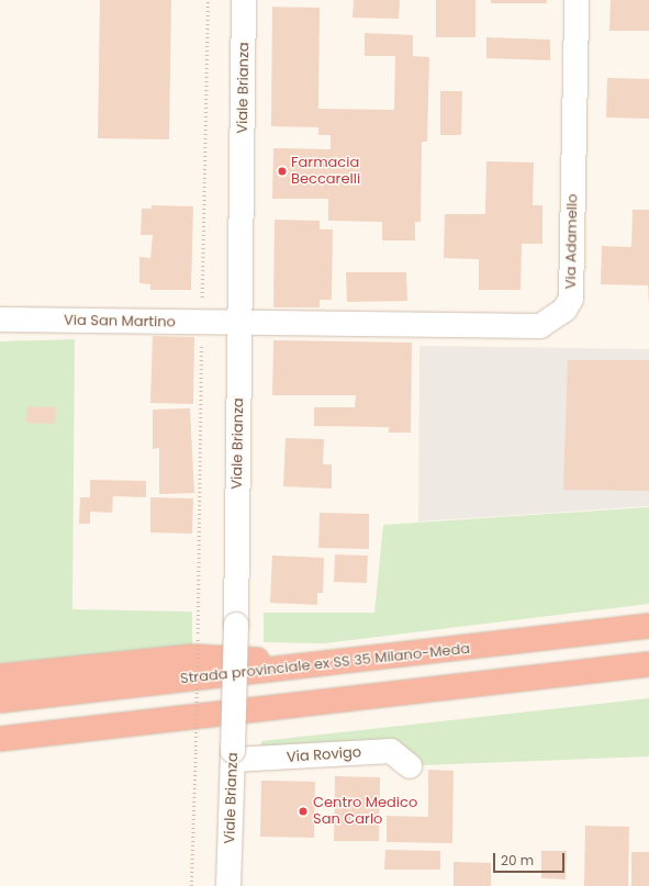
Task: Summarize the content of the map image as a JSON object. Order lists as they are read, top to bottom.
{
  "streets": {
    "highway": ["Strada provinciale ex SS 35 Milano-Meda"],
    "street": [
      "Viale Brianza",
      "Via Adamello",
      "Via San Martino",
      "Via Rovigo"
    ]
  },
  "crossings": [
    ["Viale Brianza", "Via Adamello"],
    ["Viale Brianza", "Via San Martino"],
    ["Viale Brianza", "Via Rovigo"],
    ["Via Adamello", "Via San Martino"]
  ],
  "places": ["Farmacia Beccarelli", "Centro Medico San Carlo"],
  "scale_bar": "20 m"
}
